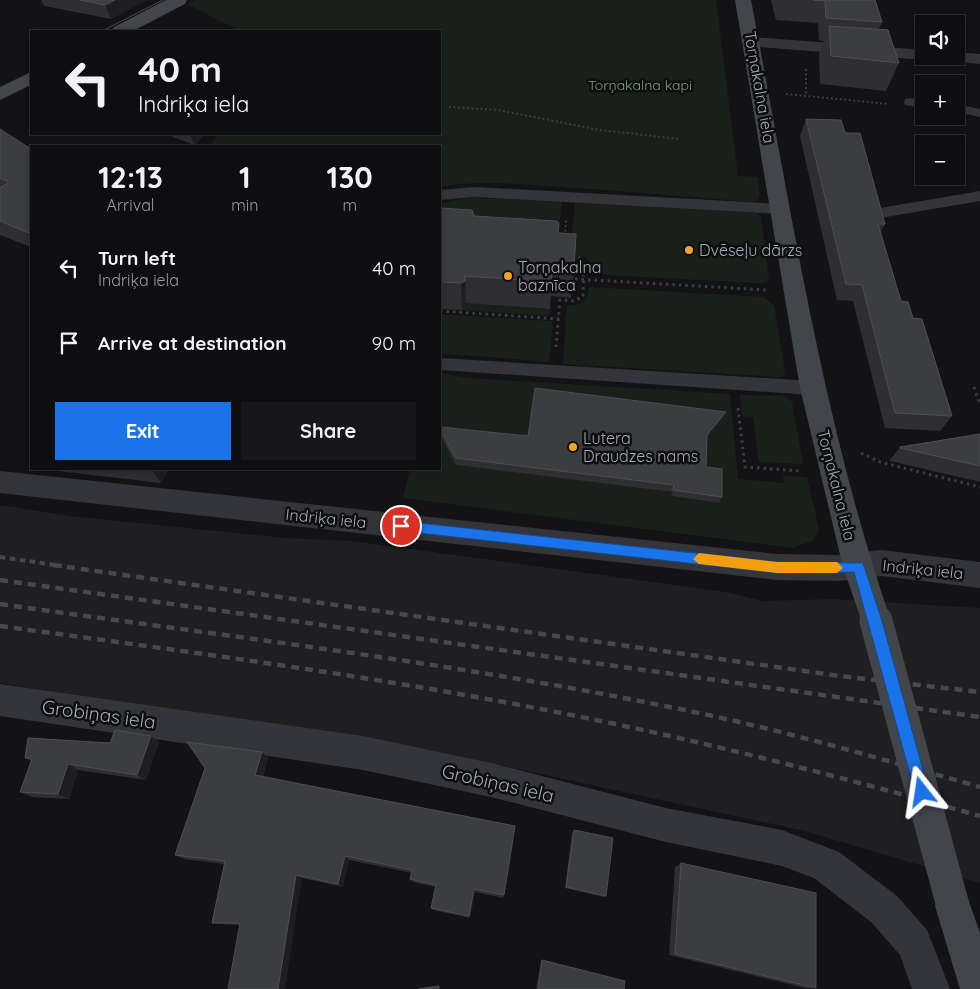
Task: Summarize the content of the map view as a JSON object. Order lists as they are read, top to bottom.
{
  "streets": {
    "street": ["Torņakalna iela", "Indriķa iela", "Grobiņas iela"]
  },
  "crossings": [
    ["Torņakalna iela", "Indriķa iela"]
  ],
  "parks": ["Torņakalna kapi"],
  "places": ["Dvēseļu dārzs", "Torņakalna baznīca", "Lutera Draudzes nams"],
  "page": {
    "map_buttons": ["+", "−"],
    "turn": ["40 m", "Indriķa iela"],
    "eta": [
      "12:13",
      "Arrival",
      "1",
      "min",
      "130",
      "m"
    ],
    "list": [
      {
        "name": "Turn left",
        "note": "Indriķa iela",
        "value": "40 m"
      },
      {
        "name": "Arrive at destination",
        "value": "90 m"
      }
    ],
    "buttons": ["Exit", "Share"]
  }
}
